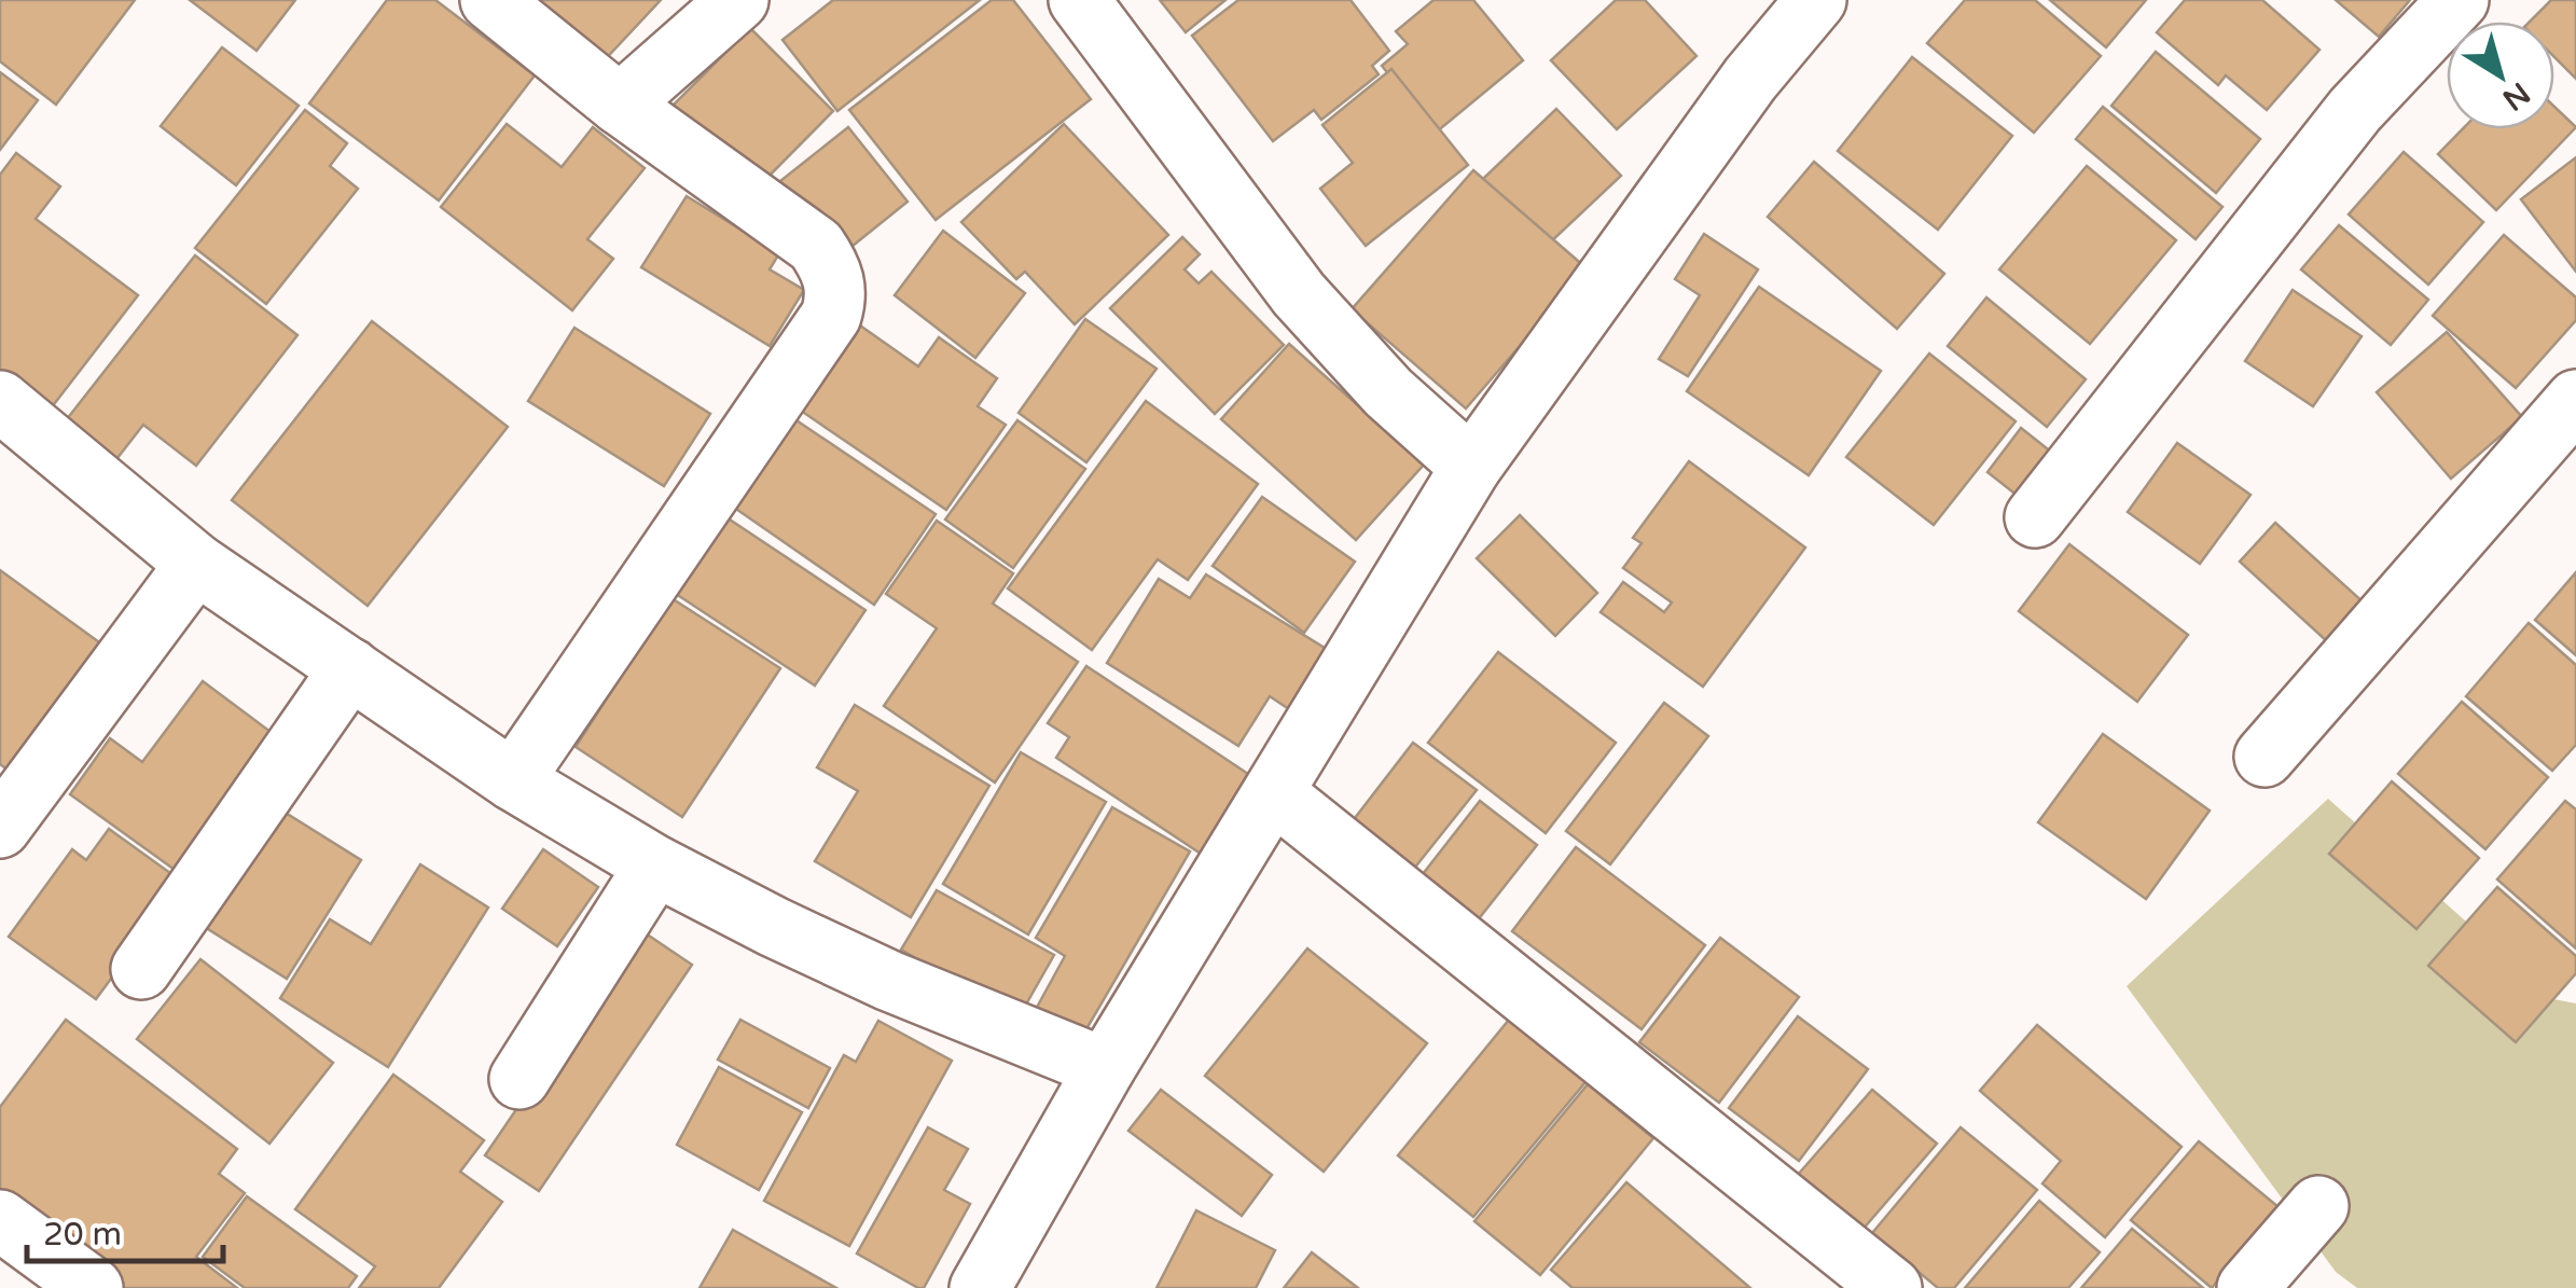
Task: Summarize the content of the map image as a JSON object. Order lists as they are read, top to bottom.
{
  "scale_bar": "20 m",
  "north": "bottom right"
}
